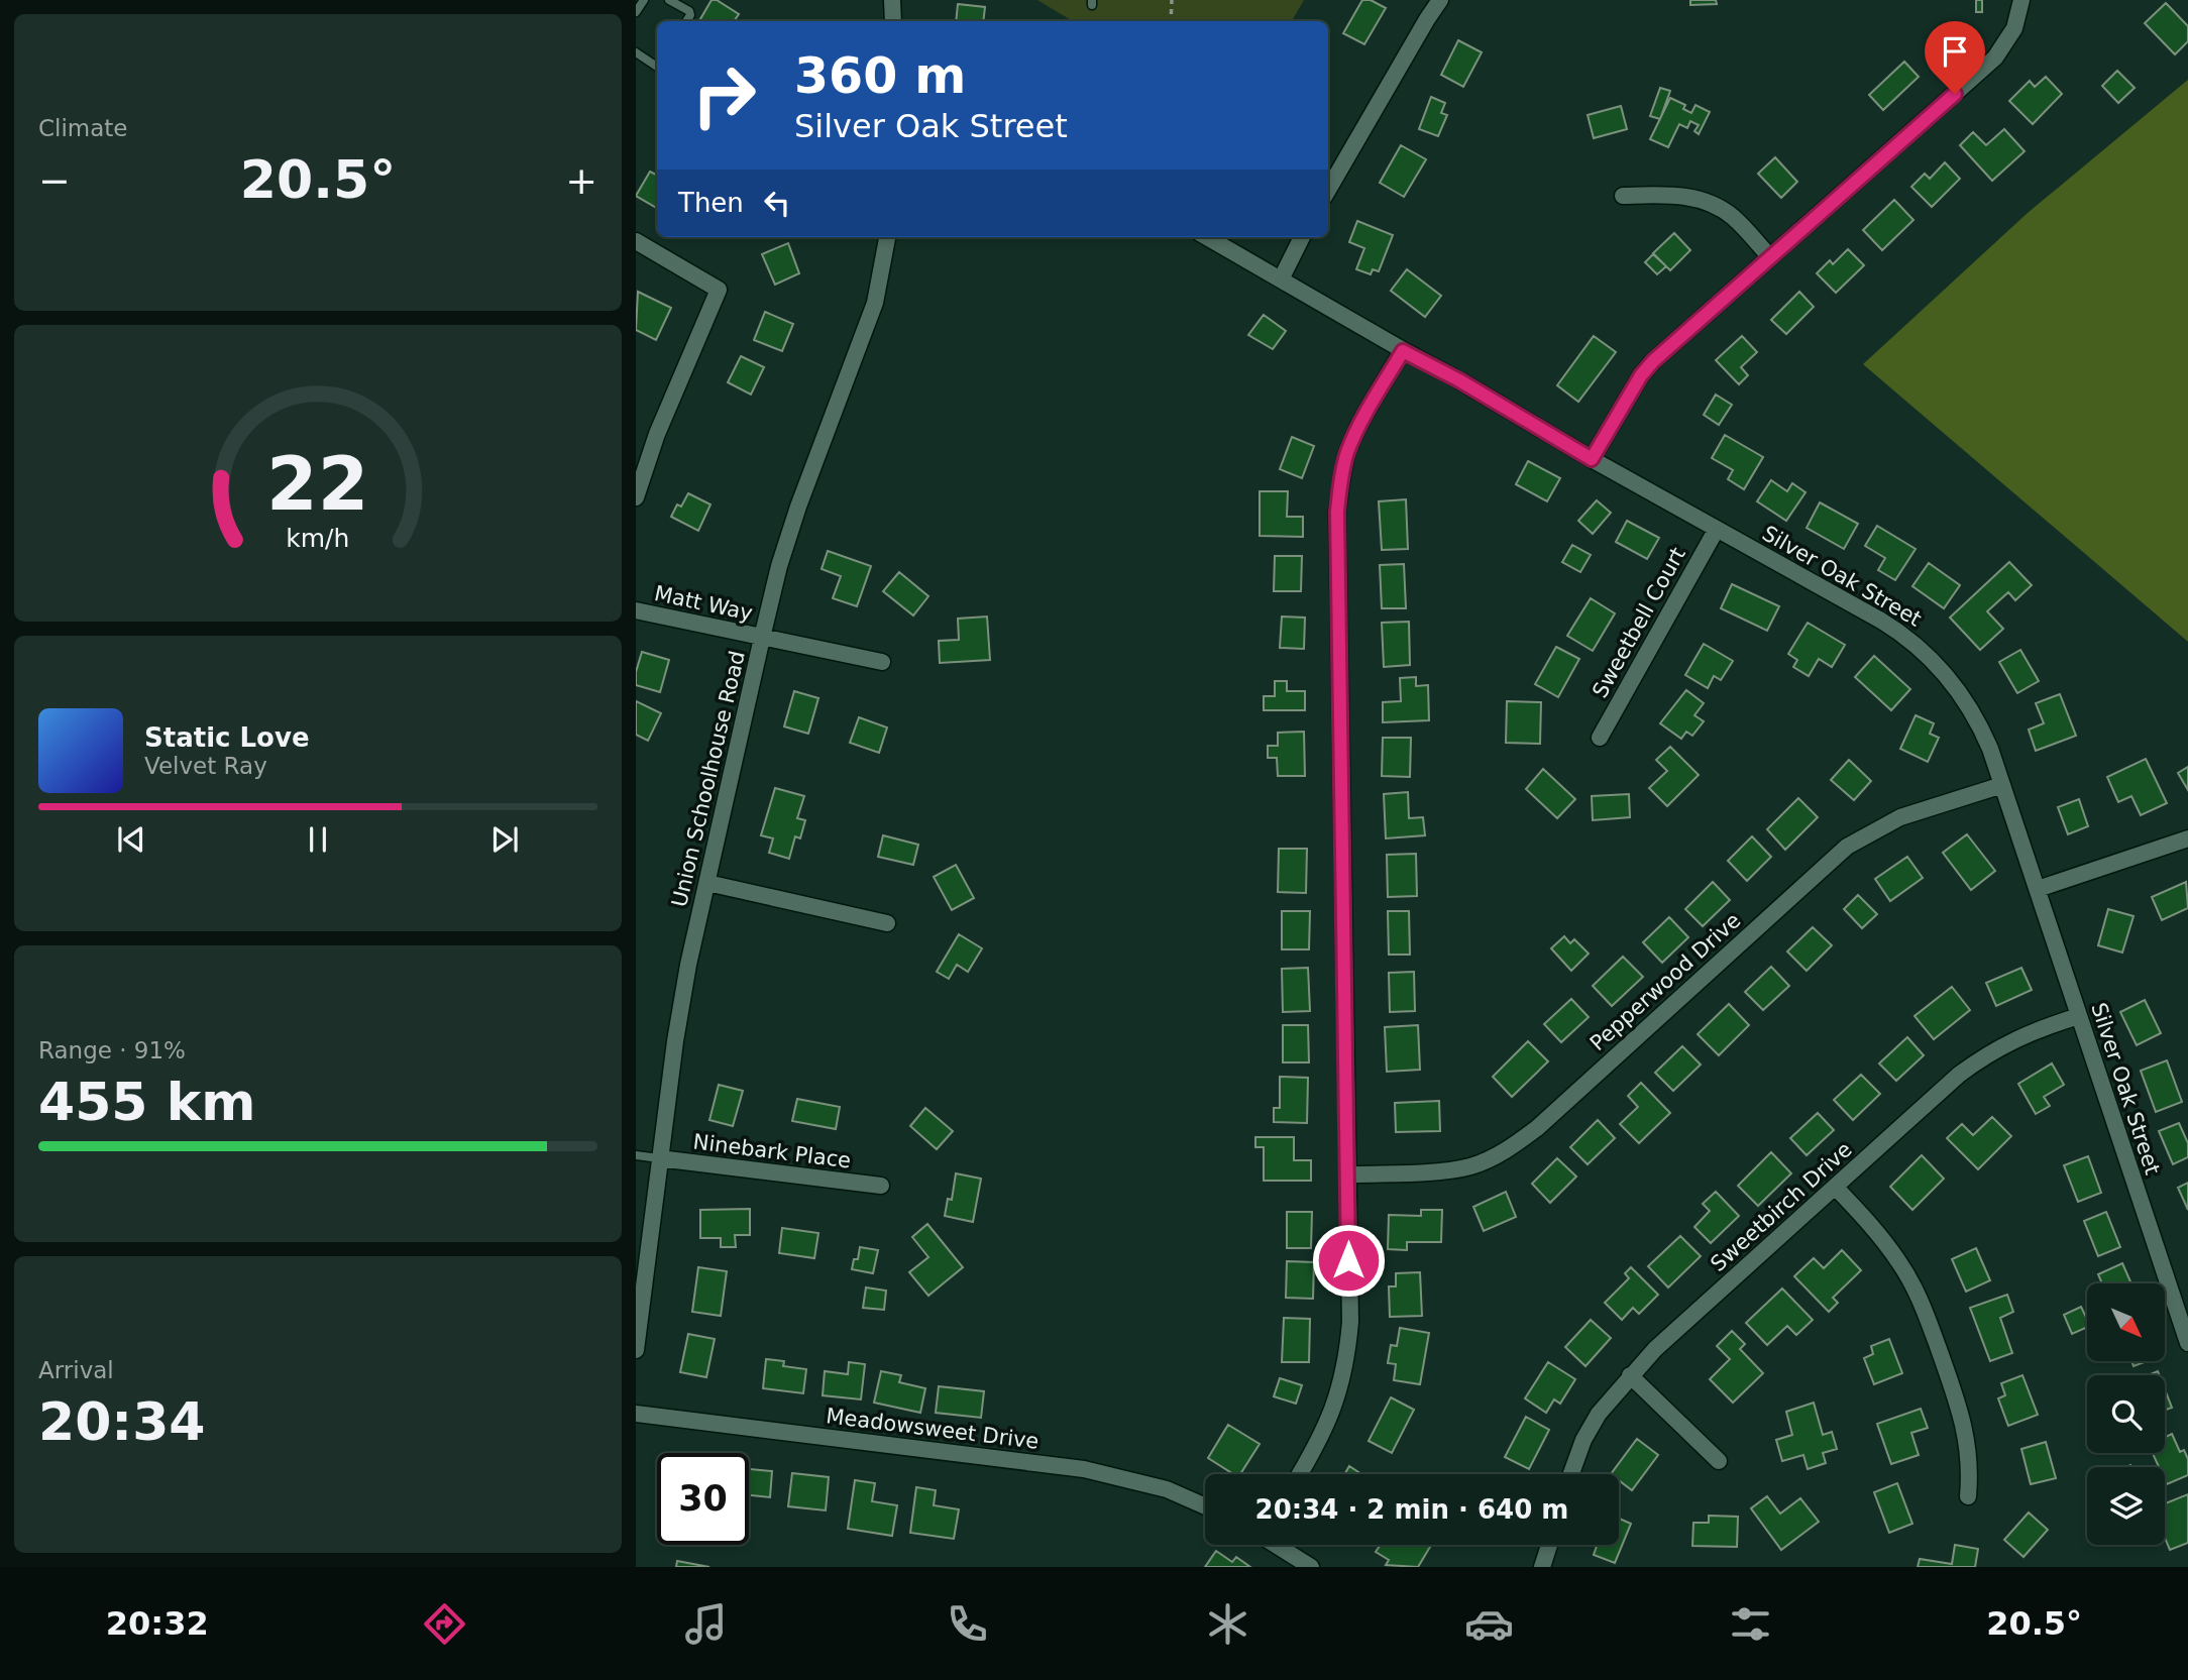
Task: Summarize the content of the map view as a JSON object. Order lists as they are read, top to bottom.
{
  "streets": {
    "street": [
      "Silver Oak Street",
      "Matt Way",
      "Sweetbell Court",
      "Union Schoolhouse Road",
      "Pepperwood Drive",
      "Ninebark Place",
      "Sweetbirch Drive",
      "Meadowsweet Drive"
    ]
  },
  "crossings": [
    ["Silver Oak Street", "Sweetbell Court"],
    ["Silver Oak Street", "Pepperwood Drive"],
    ["Silver Oak Street", "Sweetbirch Drive"],
    ["Matt Way", "Union Schoolhouse Road"],
    ["Union Schoolhouse Road", "Ninebark Place"]
  ],
  "north": "bottom right",
  "page": {
    "tile": [
      "Climate",
      ["Range · 91%", "455 km"],
      ["Arrival", "20:34"]
    ],
    "turn": ["360 m", "Silver Oak Street"],
    "heat": ["−", "20.5°", "+"],
    "then": "Then",
    "song": ["Static Love", "Velvet Ray"],
    "limit": "30",
    "trip": "20:34 · 2 min · 640 m",
    "tabs": ["20:32", "20.5°"],
    "gauge": ["22", "km/h"]
  }
}
